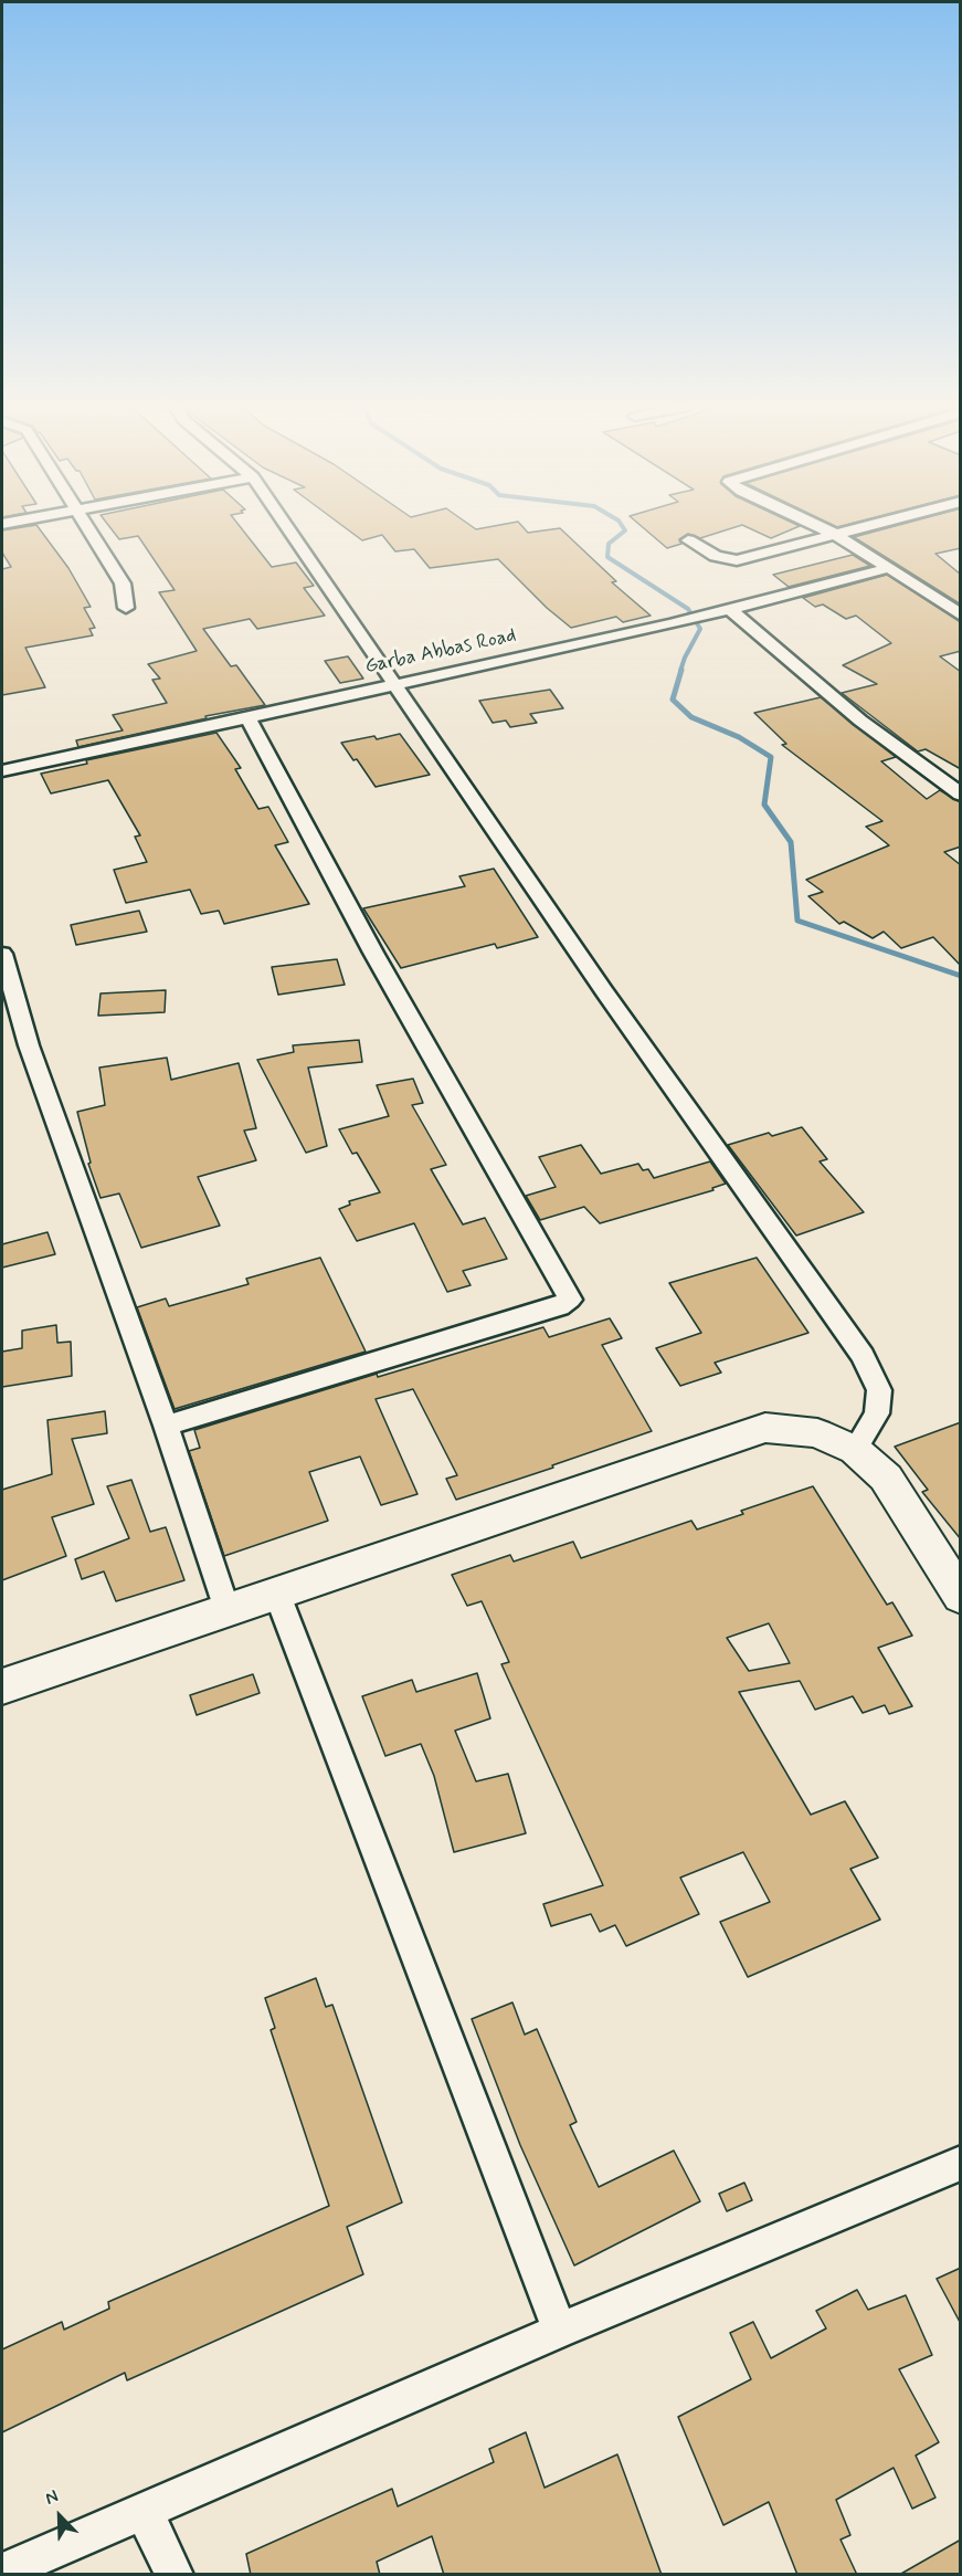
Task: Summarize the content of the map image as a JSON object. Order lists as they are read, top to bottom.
{
  "streets": {
    "street": ["Garba Abbas Road"]
  },
  "north": "top left"
}
